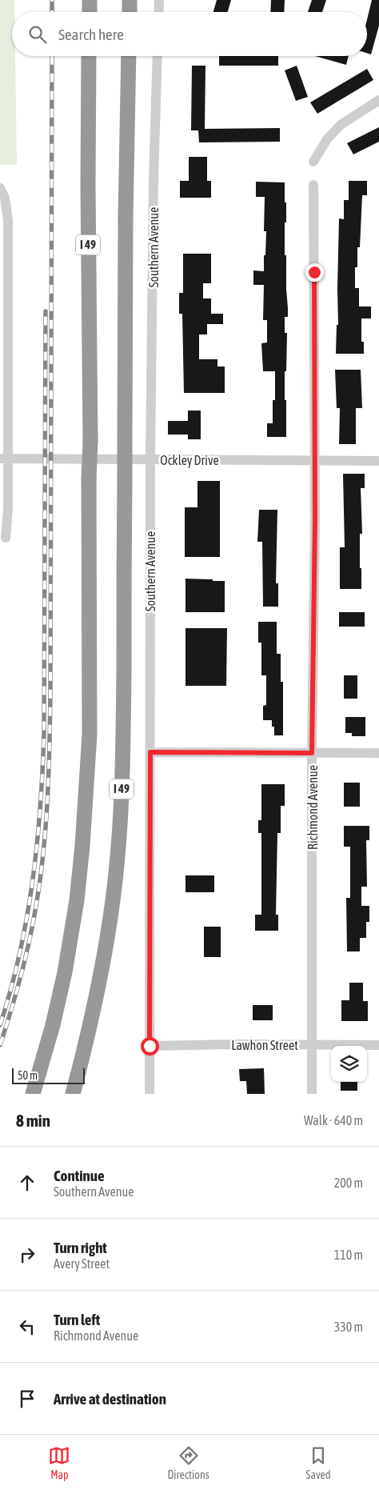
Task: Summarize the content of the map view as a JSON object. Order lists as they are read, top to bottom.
{
  "streets": {
    "highway": ["I 49"],
    "street": [
      "Southern Avenue",
      "Ockley Drive",
      "Richmond Avenue",
      "Lawhon Street"
    ]
  },
  "crossings": [
    ["Southern Avenue", "Ockley Drive"],
    ["Southern Avenue", "Lawhon Street"],
    ["Ockley Drive", "Richmond Avenue"],
    ["Richmond Avenue", "Lawhon Street"]
  ],
  "scale_bar": "50 m",
  "page": {
    "search": "Search here",
    "scale": "50 m",
    "heading": ["8 min", "Walk · 640 m"],
    "list": [
      ["Continue", "Southern Avenue", "200 m"],
      ["Turn right", "Avery Street", "110 m"],
      ["Turn left", "Richmond Avenue", "330 m"],
      "Arrive at destination"
    ],
    "nav": ["Map", "Directions", "Saved"]
  }
}
